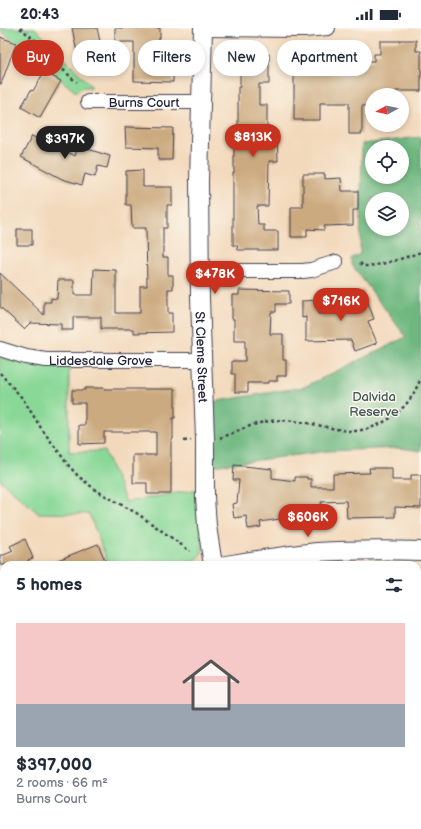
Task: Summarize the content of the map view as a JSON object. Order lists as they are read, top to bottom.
{
  "streets": {
    "street": ["Burns Court", "St Clems Street", "Liddesdale Grove"]
  },
  "crossings": [
    ["Burns Court", "St Clems Street"],
    ["St Clems Street", "Liddesdale Grove"]
  ],
  "parks": ["Dalvida Reserve"],
  "north": "left",
  "page": {
    "status": "20:43",
    "chip": [
      "Buy",
      "Rent",
      "Filters",
      "New",
      "Apartment"
    ],
    "price": [
      "$813K",
      "$397K",
      "$478K",
      "$716K",
      "$606K"
    ],
    "heading": "5 homes",
    "list": [
      {
        "name": "$397,000",
        "note": "2 rooms · 66 m² · Burns Court"
      }
    ]
  }
}
